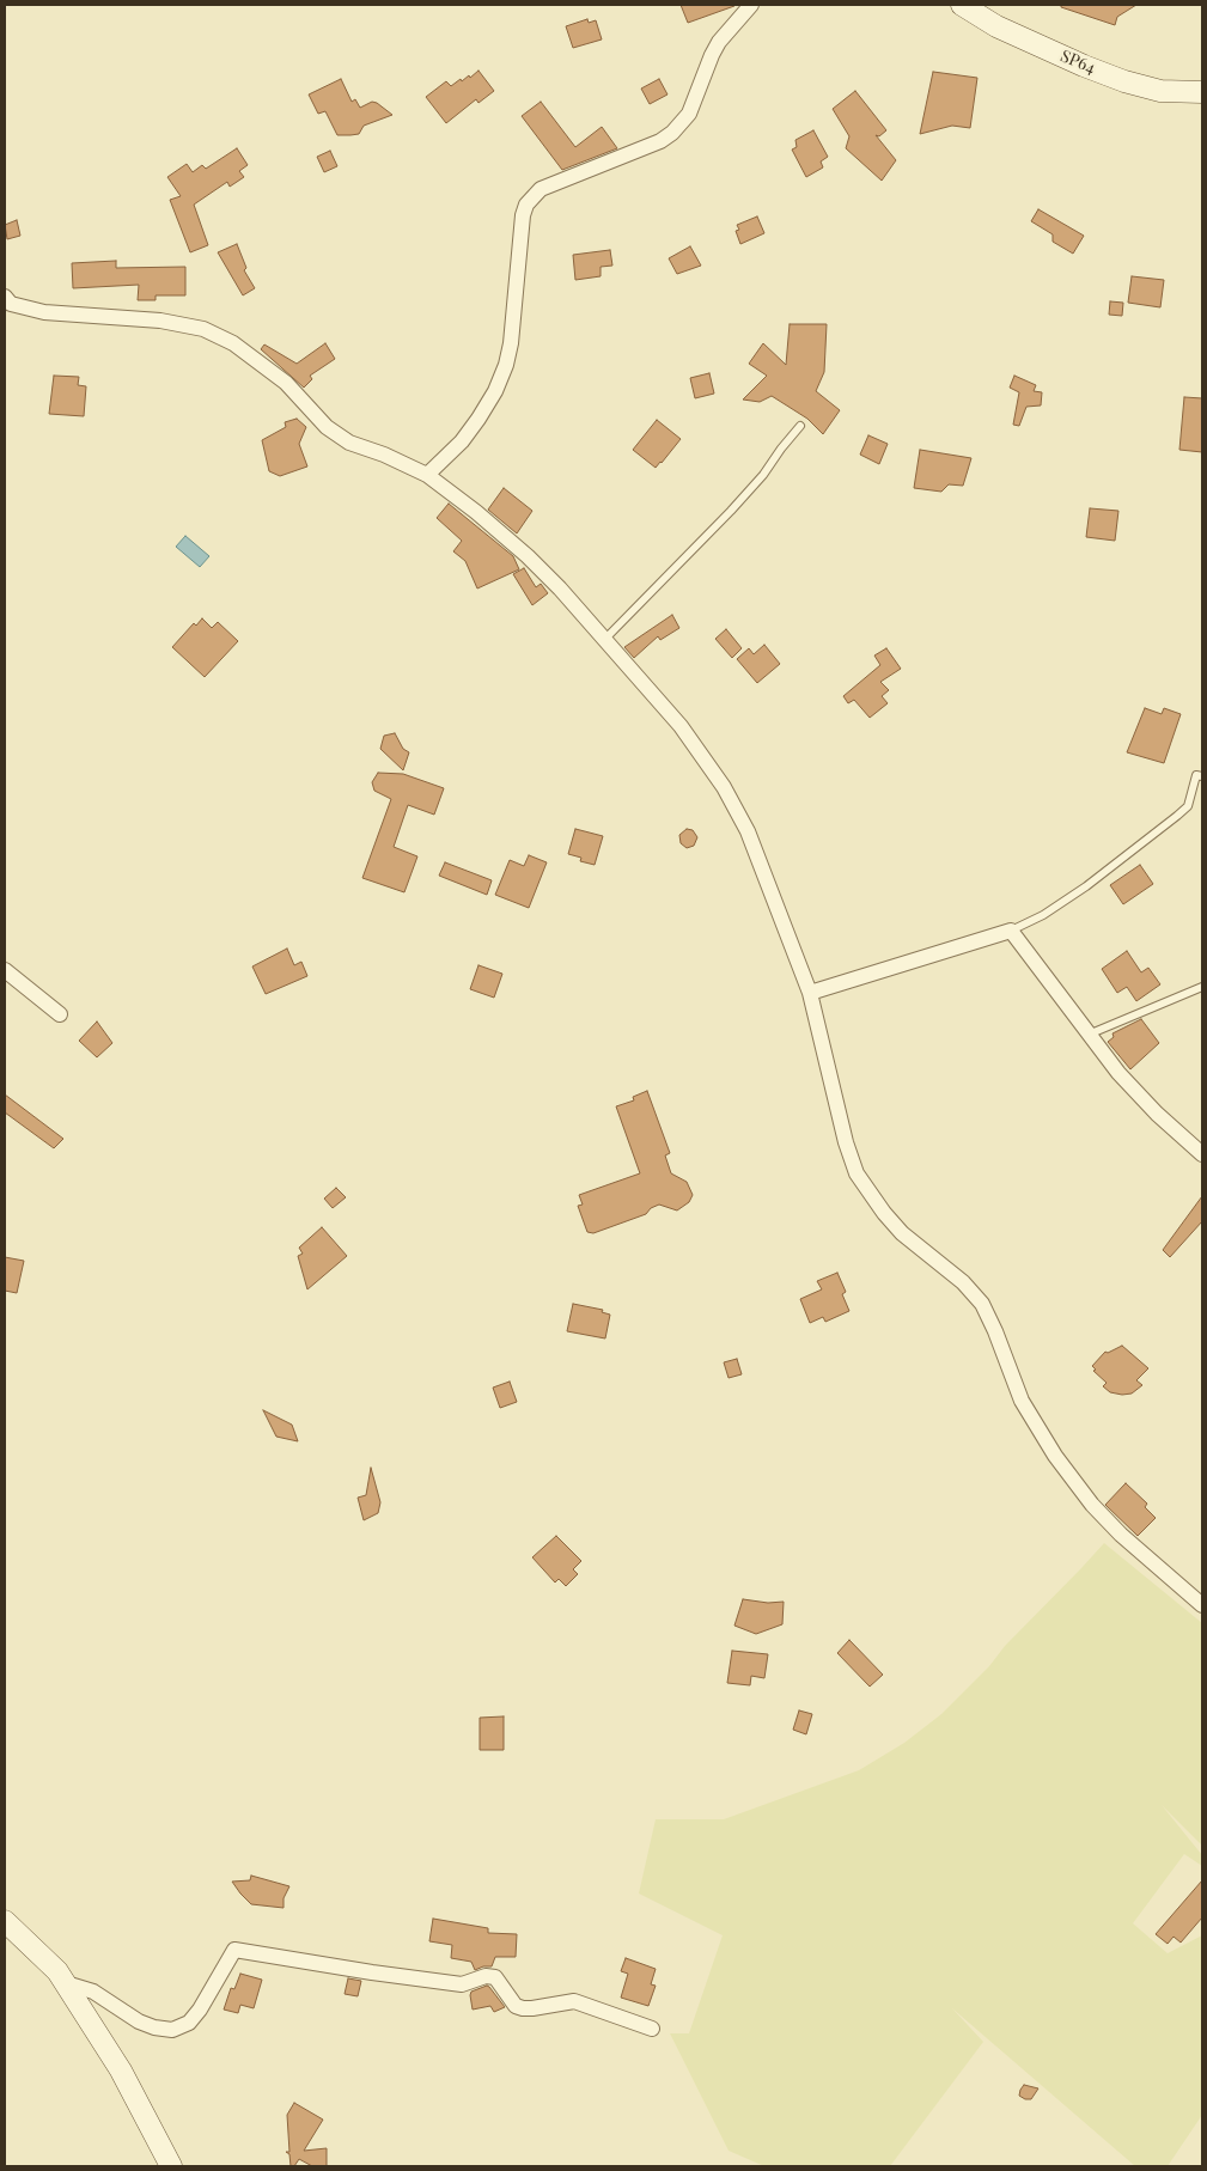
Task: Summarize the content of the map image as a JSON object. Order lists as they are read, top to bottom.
{
  "streets": {
    "main road": ["SP64"]
  }
}
